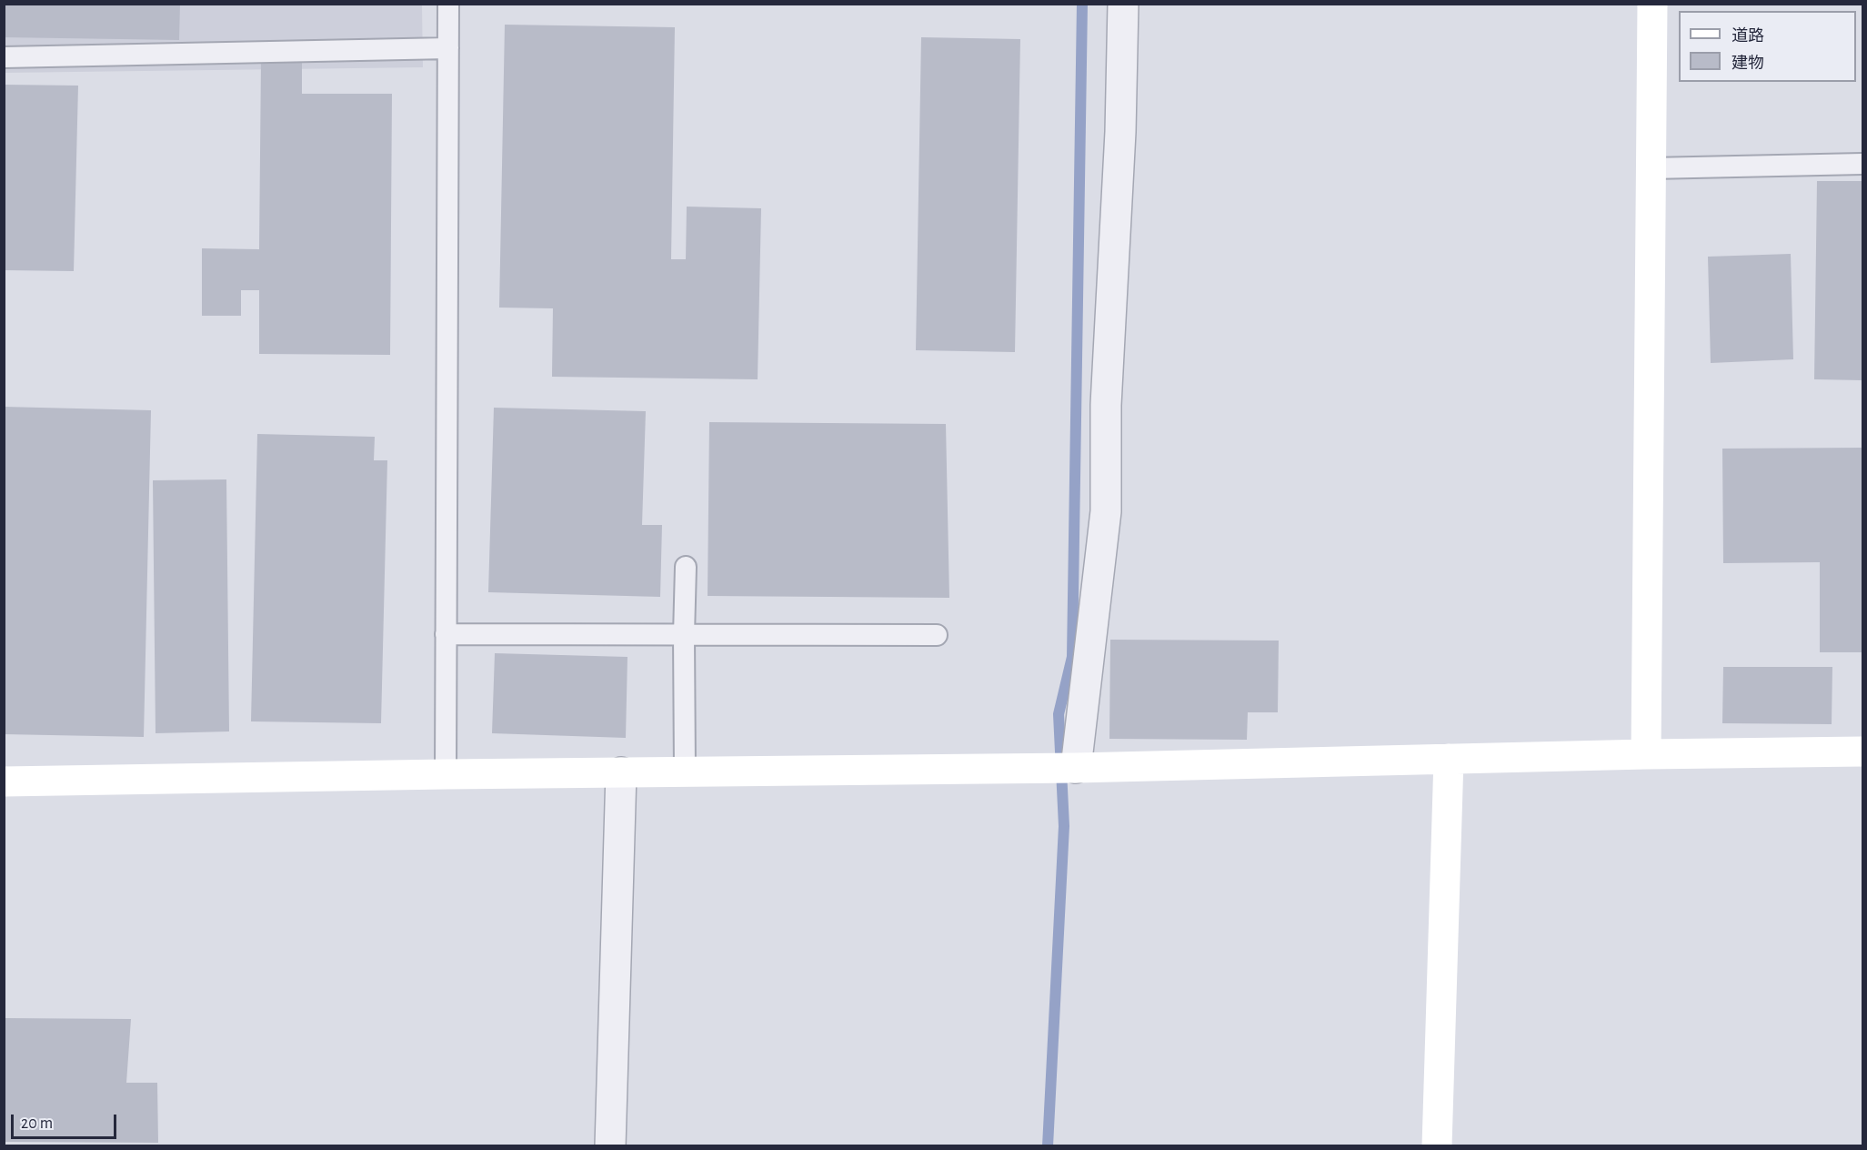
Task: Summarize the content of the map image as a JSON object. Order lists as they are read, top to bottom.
{
  "legend": ["道路", "建物"],
  "scale_bar": "20 m"
}
